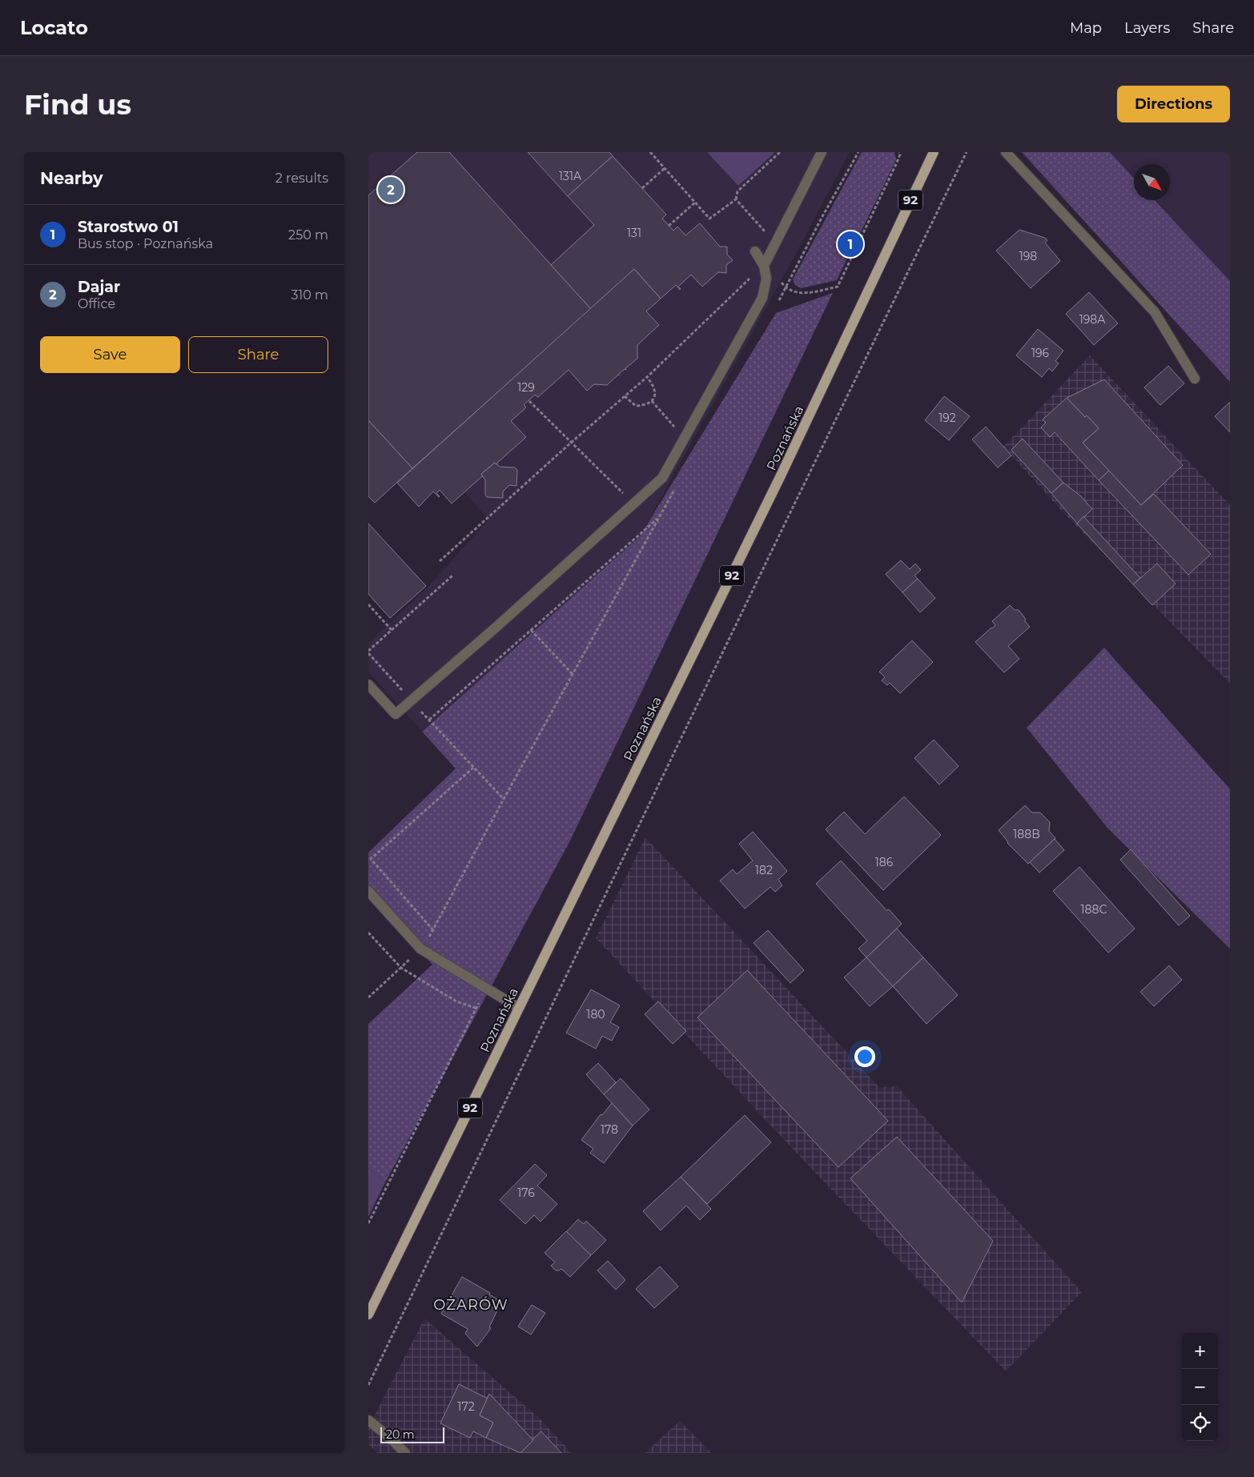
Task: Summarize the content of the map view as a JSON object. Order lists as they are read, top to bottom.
{
  "streets": {
    "main road": ["92", "Poznańska"]
  },
  "districts": ["OŻARÓW"],
  "house_numbers": [
    "131A",
    "131",
    "198",
    "198A",
    "196",
    "129",
    "192",
    "188B",
    "186",
    "182",
    "188C",
    "180",
    "178",
    "176",
    "172"
  ],
  "scale_bar": "20 m",
  "north": "bottom right",
  "page": {
    "header": "Locato",
    "nav": ["Map", "Layers", "Share"],
    "buttons": [
      "Directions",
      ["Save", "Share"]
    ],
    "title": "Find us",
    "heading": ["Nearby", "2 results"],
    "pins": ["2", "1"],
    "list": [
      {
        "mark": "1",
        "name": "Starostwo 01",
        "note": "Bus stop · Poznańska",
        "value": "250 m"
      },
      {
        "mark": "2",
        "name": "Dajar",
        "note": "Office",
        "value": "310 m"
      }
    ],
    "map_buttons": ["+", "−"],
    "scale": "20 m"
  }
}
